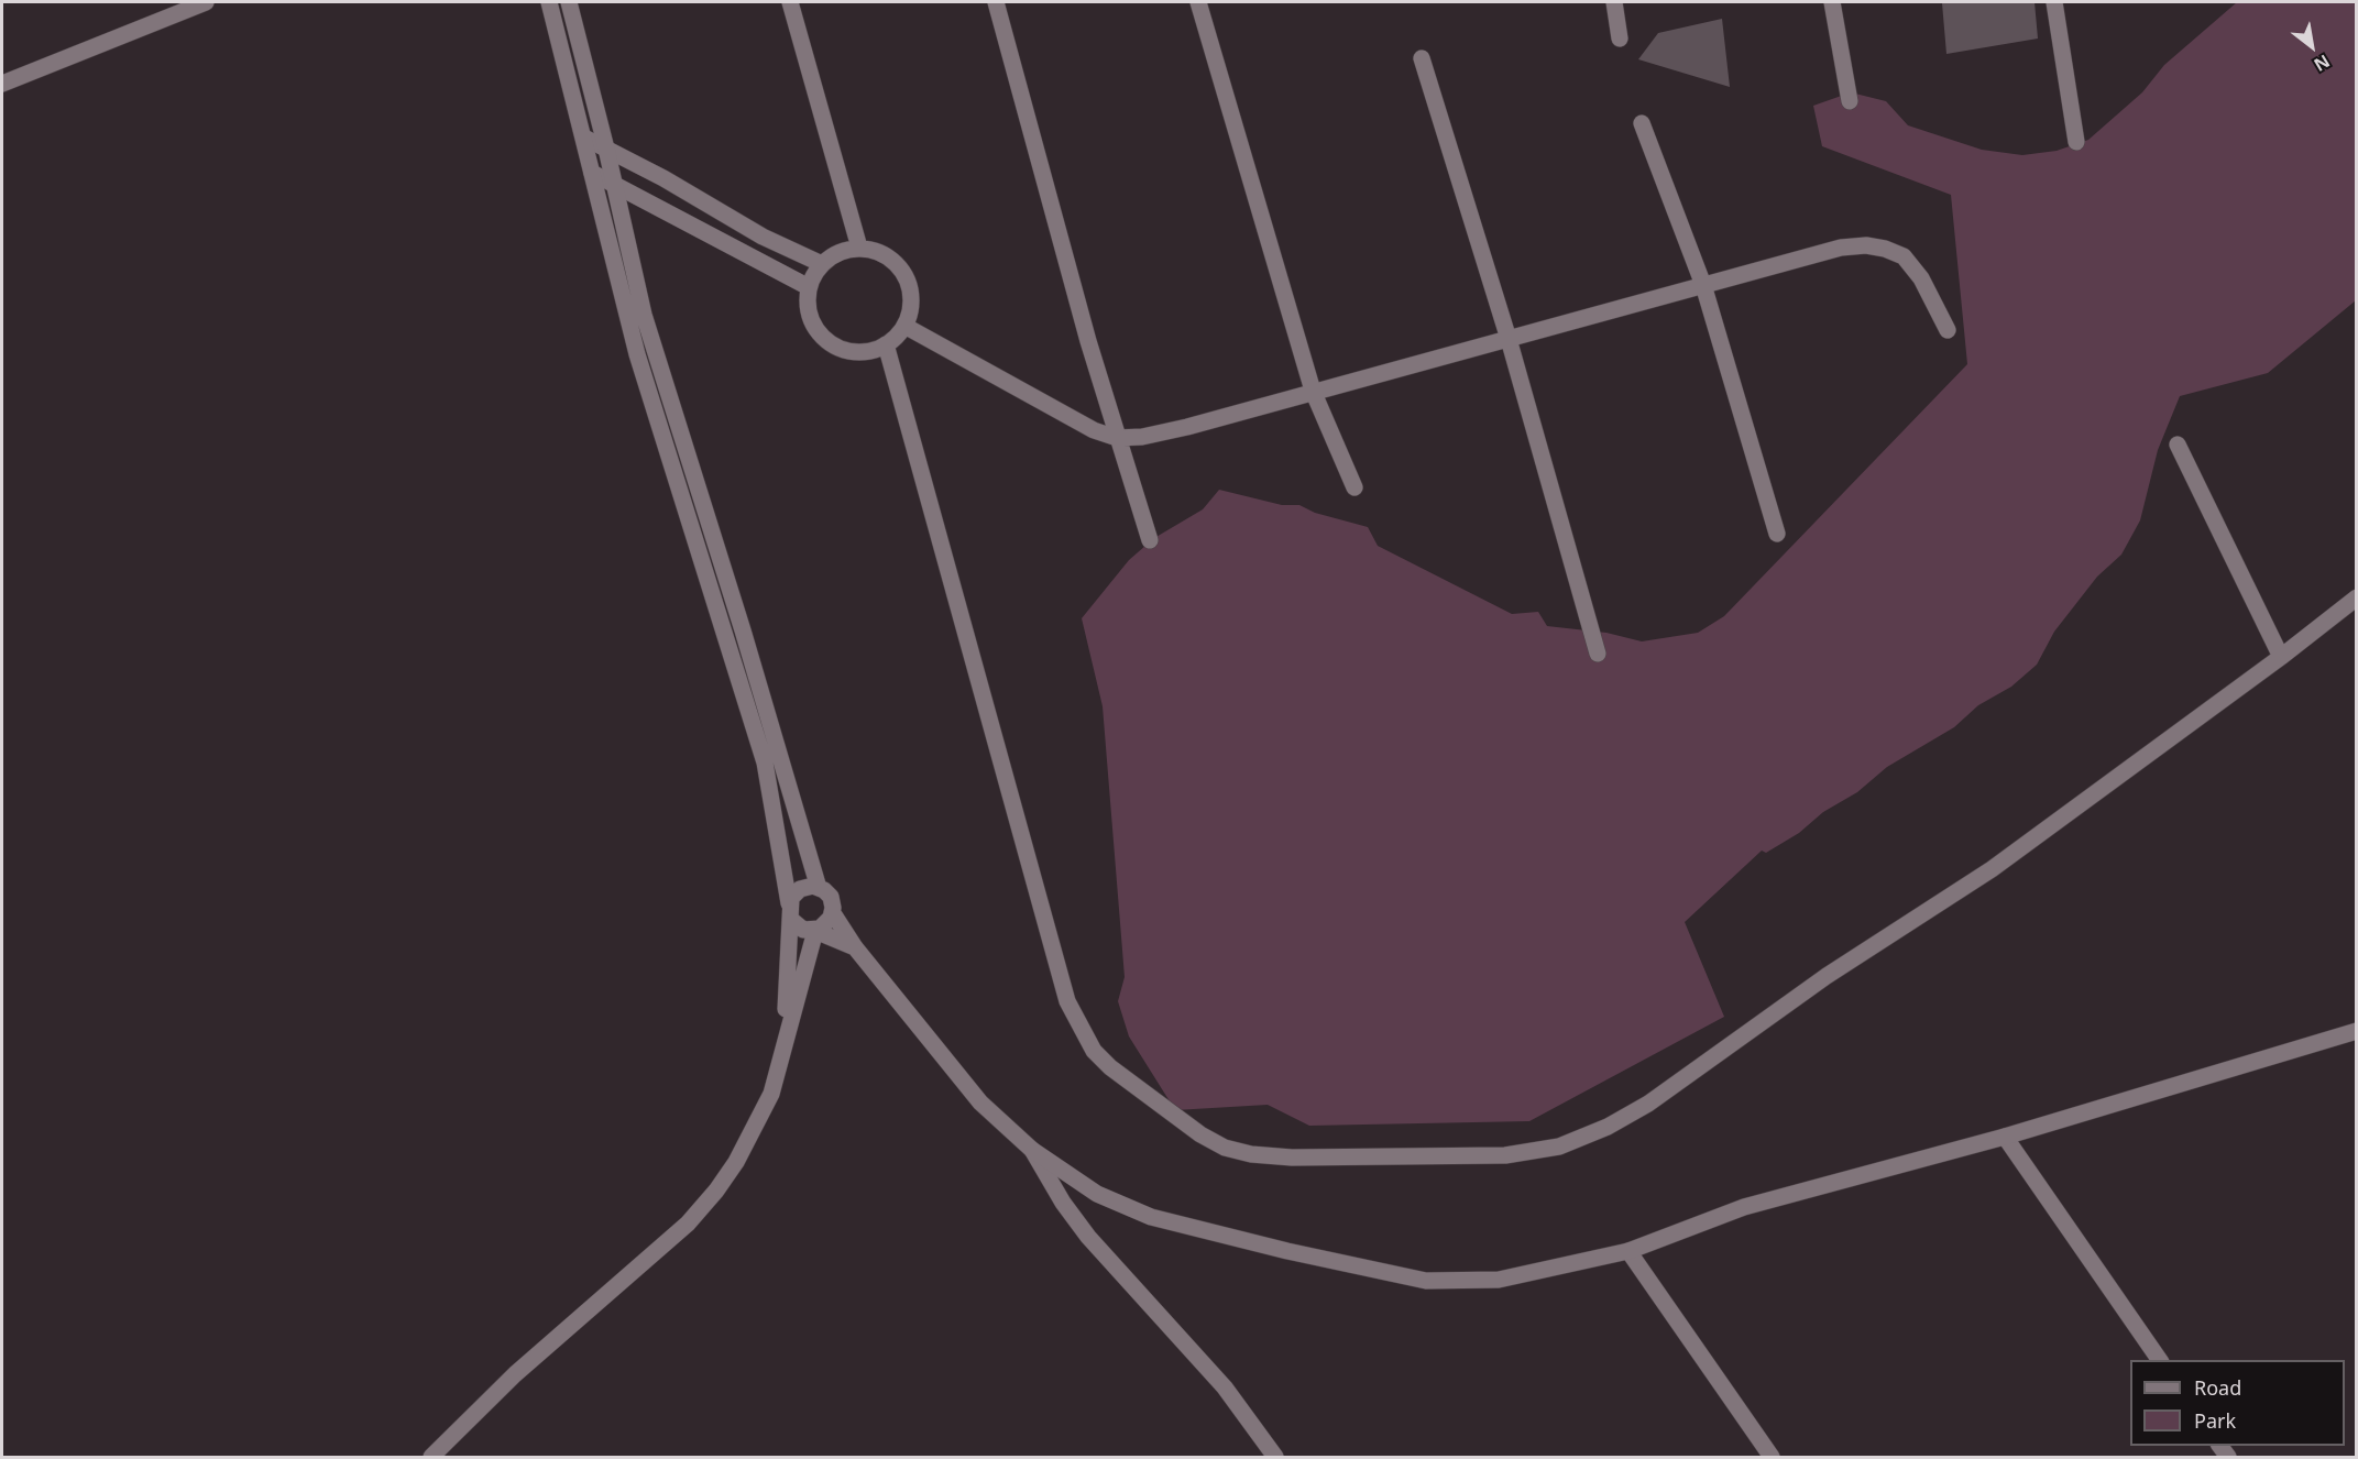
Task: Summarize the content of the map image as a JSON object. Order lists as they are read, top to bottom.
{
  "legend": ["Road", "Park"],
  "north": "bottom right"
}
